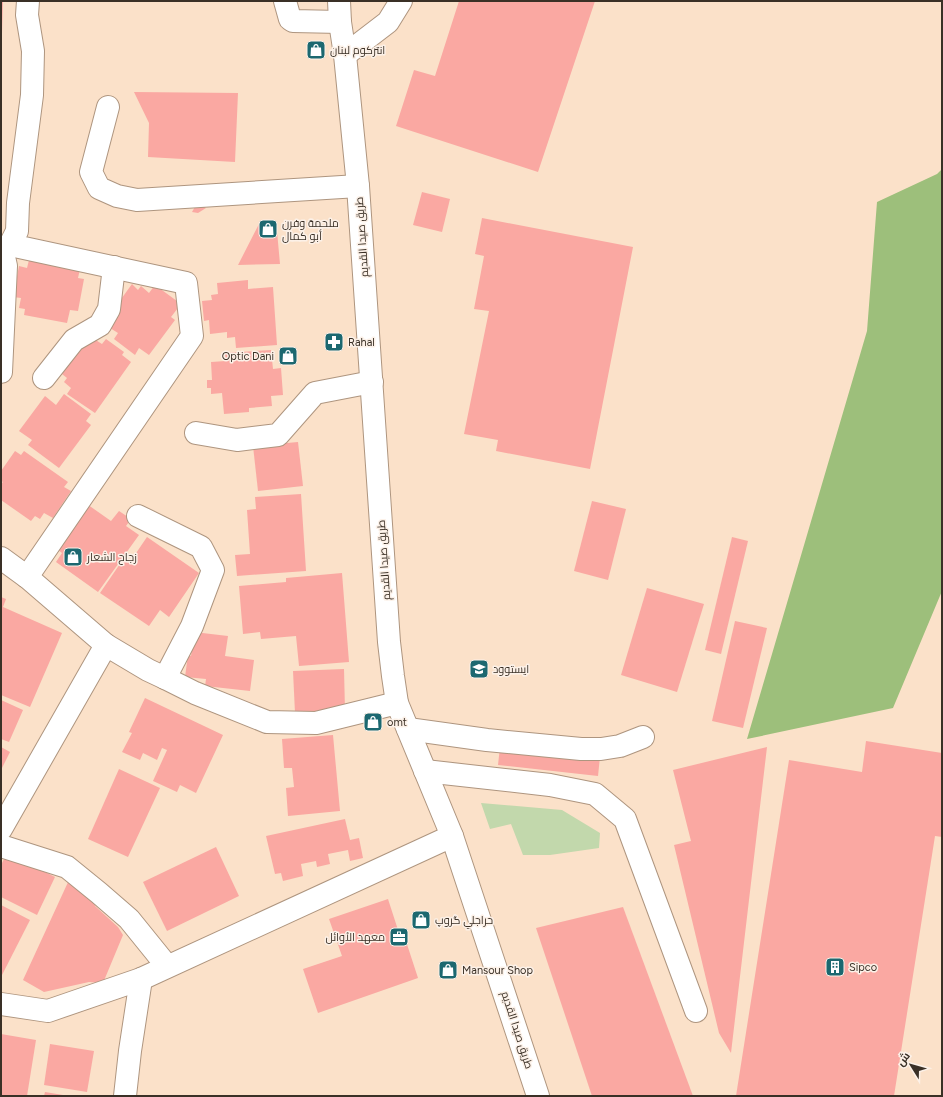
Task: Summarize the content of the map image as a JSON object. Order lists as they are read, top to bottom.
{
  "streets": {
    "main road": ["طريق صيدا القديم"]
  },
  "places": {
    "shop": [
      "انتركوم لبنان",
      "ملحمة وفرن أبو كمال",
      "Optic Dani",
      "زجاح الشعار",
      "omt",
      "حراجلي گروپ",
      "Mansour Shop"
    ],
    "pharmacy": ["Rahal"],
    "school or university": ["ايستوود"],
    "office": ["معهد الأوائل"],
    "building": ["Sipco"]
  },
  "north": "top left"
}
